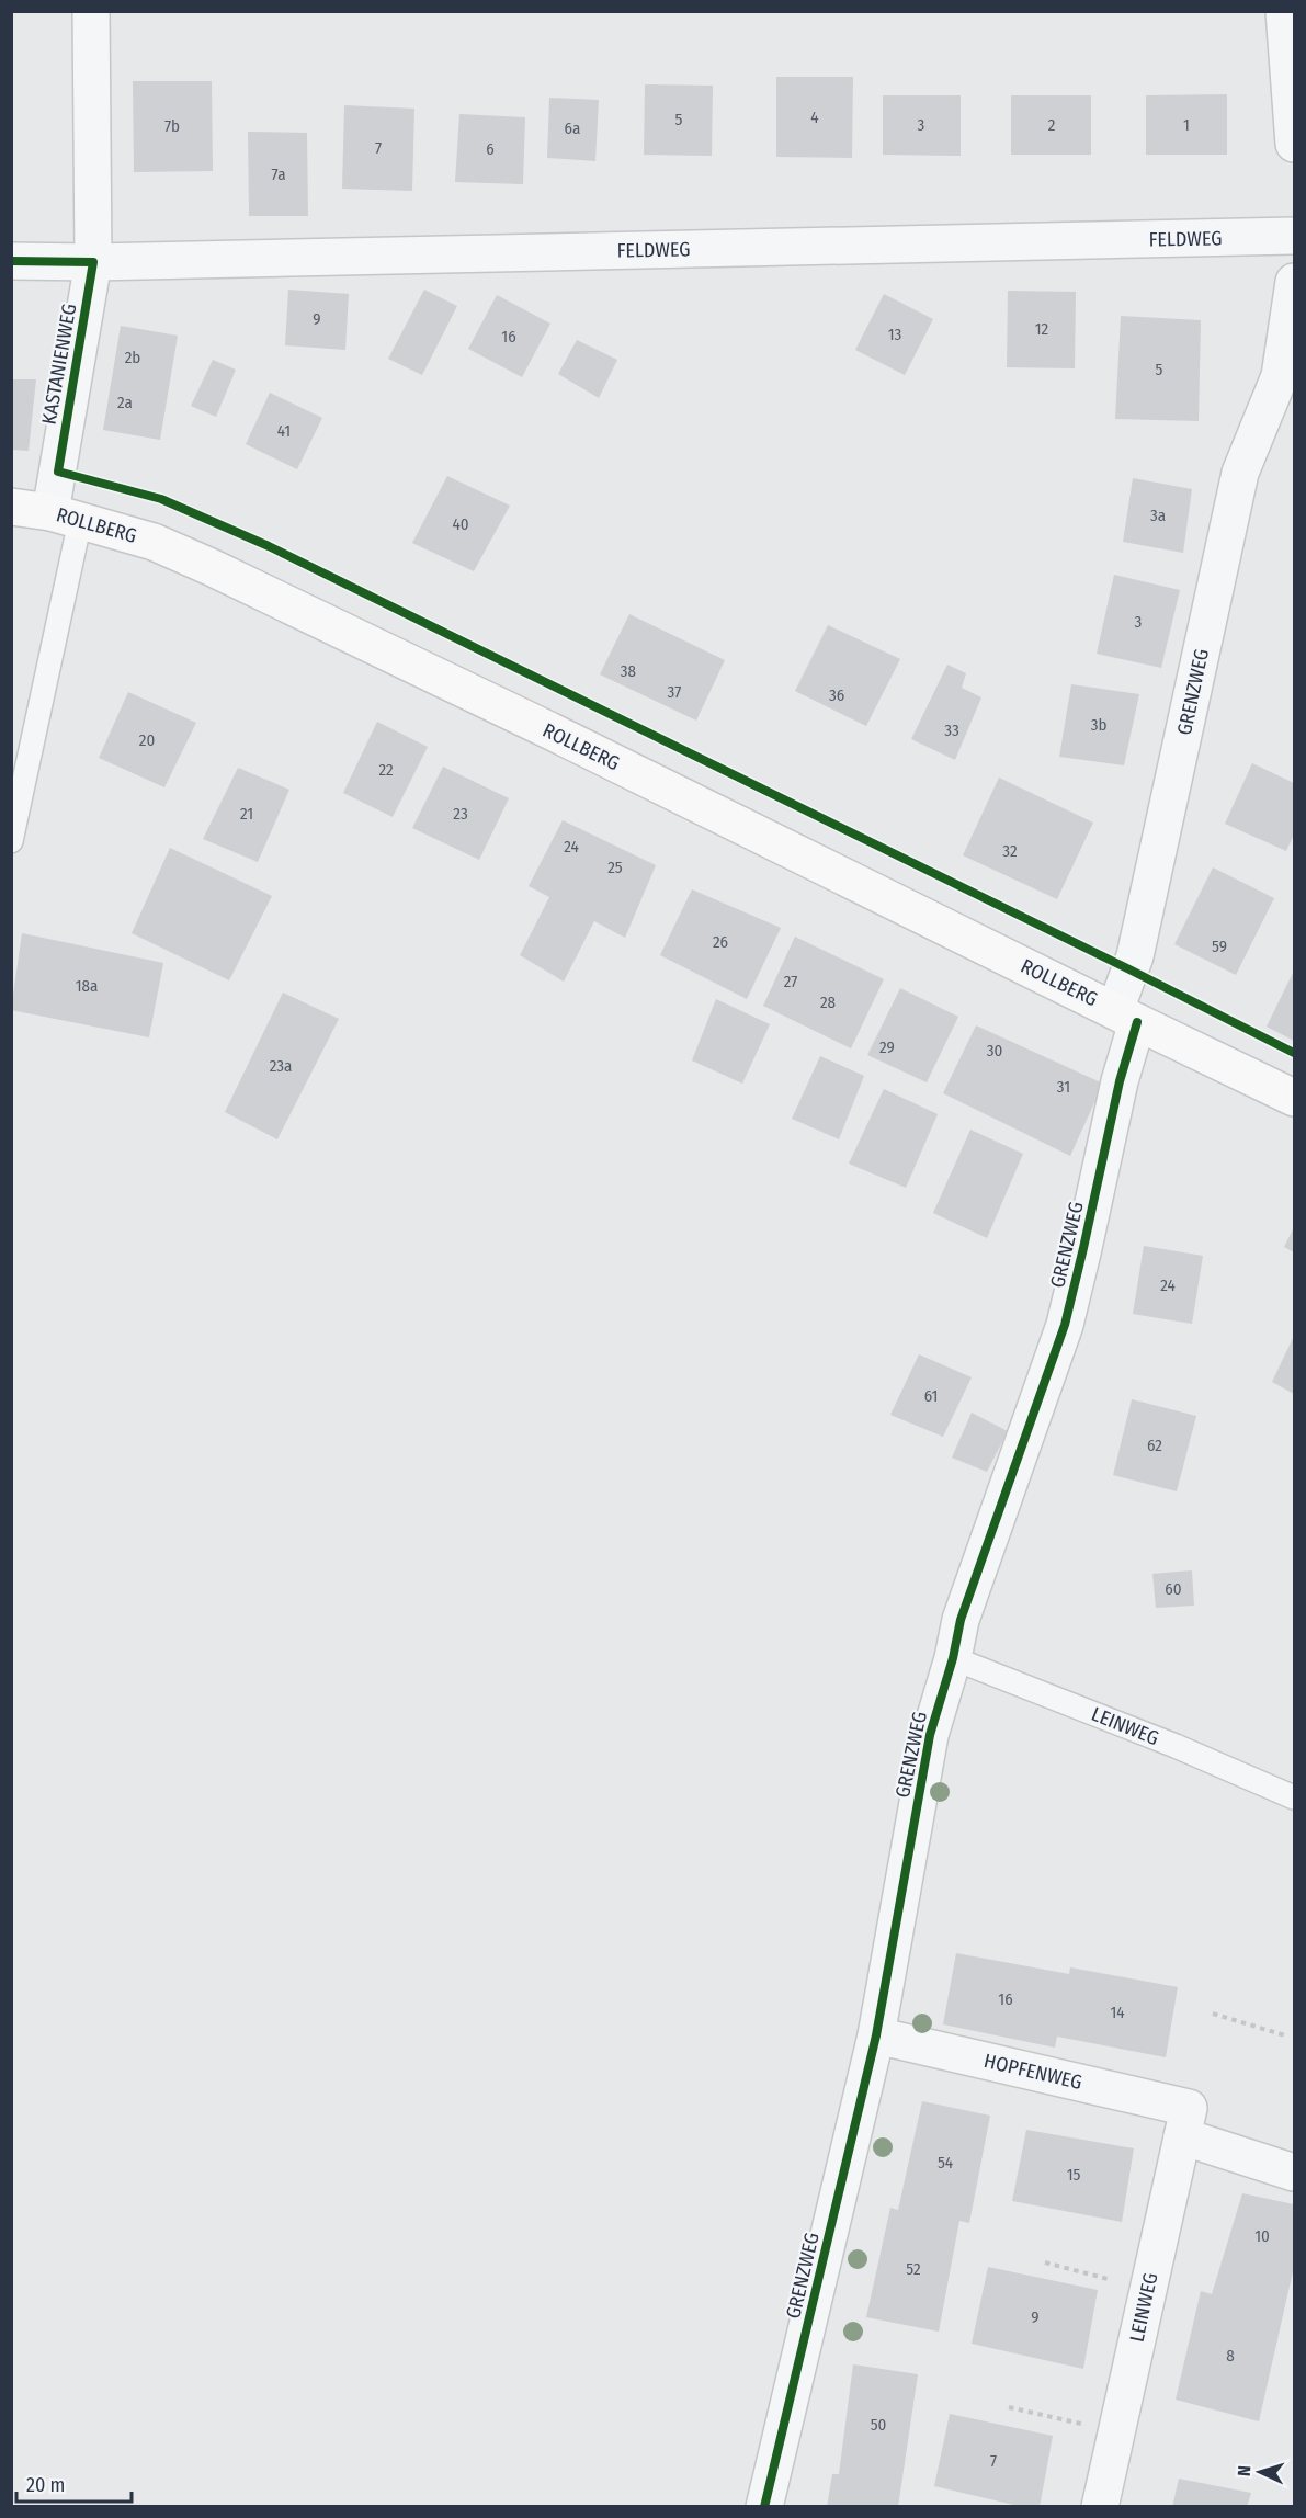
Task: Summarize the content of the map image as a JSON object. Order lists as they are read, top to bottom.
{
  "streets": {
    "main road": ["ROLLBERG"],
    "street": [
      "FELDWEG",
      "KASTANIENWEG",
      "GRENZWEG",
      "LEINWEG",
      "HOPFENWEG"
    ]
  },
  "crossings": [
    ["FELDWEG", "KASTANIENWEG"],
    ["KASTANIENWEG", "ROLLBERG"],
    ["ROLLBERG", "GRENZWEG"],
    ["GRENZWEG", "LEINWEG"],
    ["GRENZWEG", "HOPFENWEG"],
    ["LEINWEG", "HOPFENWEG"]
  ],
  "house_numbers": [
    "4",
    "5",
    "3",
    "2",
    "1",
    "7b",
    "6a",
    "7",
    "6",
    "7a",
    "9",
    "12",
    "13",
    "16",
    "2b",
    "5",
    "2a",
    "41",
    "3a",
    "40",
    "3",
    "38",
    "37",
    "36",
    "3b",
    "33",
    "20",
    "22",
    "21",
    "23",
    "24",
    "32",
    "25",
    "26",
    "59",
    "27",
    "18a",
    "28",
    "29",
    "30",
    "23a",
    "31",
    "24",
    "61",
    "62",
    "60",
    "16",
    "14",
    "54",
    "15",
    "10",
    "52",
    "9",
    "8",
    "50",
    "7"
  ],
  "scale_bar": "20 m",
  "north": "left"
}
